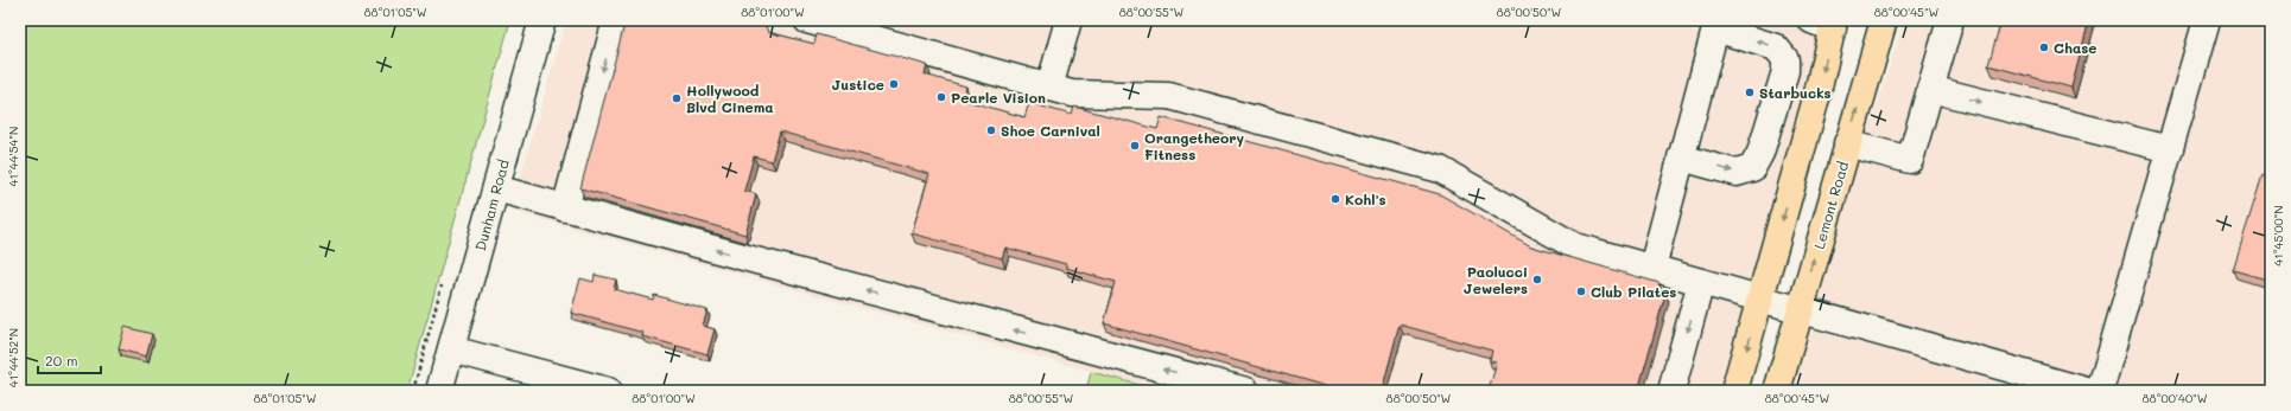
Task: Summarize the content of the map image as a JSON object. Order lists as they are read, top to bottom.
{
  "streets": {
    "main road": ["Lemont Road"],
    "street": ["Dunham Road"]
  },
  "places": [
    "Chase",
    "Justice",
    "Starbucks",
    "Pearle Vision",
    "Hollywood Blvd Cinema",
    "Shoe Carnival",
    "Orangetheory Fitness",
    "Kohl's",
    "Paolucci Jewelers",
    "Club Pilates"
  ],
  "scale_bar": "20 m",
  "coordinates": [
    "88°01'05\"W",
    "88°01'00\"W",
    "88°00'55\"W",
    "88°00'50\"W",
    "88°00'45\"W",
    "41°44'54\"N",
    "41°45'00\"N",
    "41°44'52\"N",
    "88°00'40\"W"
  ]
}
